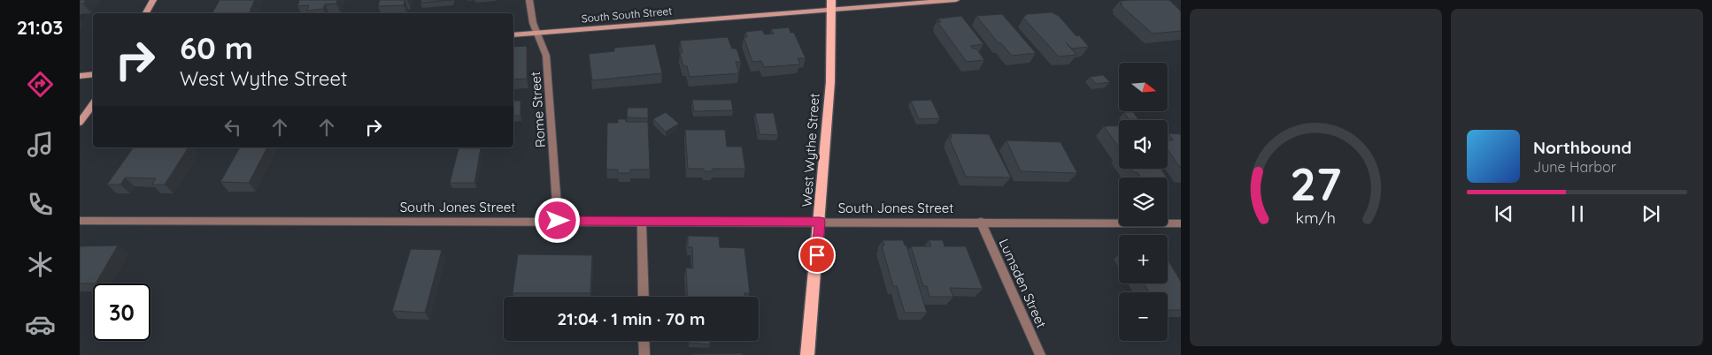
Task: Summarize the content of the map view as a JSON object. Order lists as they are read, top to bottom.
{
  "streets": {
    "main road": ["West Wythe Street"],
    "street": [
      "South South Street",
      "Rome Street",
      "South Jones Street",
      "Lumsden Street"
    ]
  },
  "crossings": [
    ["South South Street", "Rome Street"],
    ["South South Street", "West Wythe Street"],
    ["Rome Street", "South Jones Street"],
    ["West Wythe Street", "South Jones Street"],
    ["South Jones Street", "Lumsden Street"]
  ],
  "north": "right",
  "page": {
    "tabs": "21:03",
    "turn": ["60 m", "West Wythe Street"],
    "map_buttons": ["+", "−"],
    "song": ["Northbound", "June Harbor"],
    "limit": "30",
    "trip": "21:04 · 1 min · 70 m",
    "gauge": ["27", "km/h"]
  }
}
